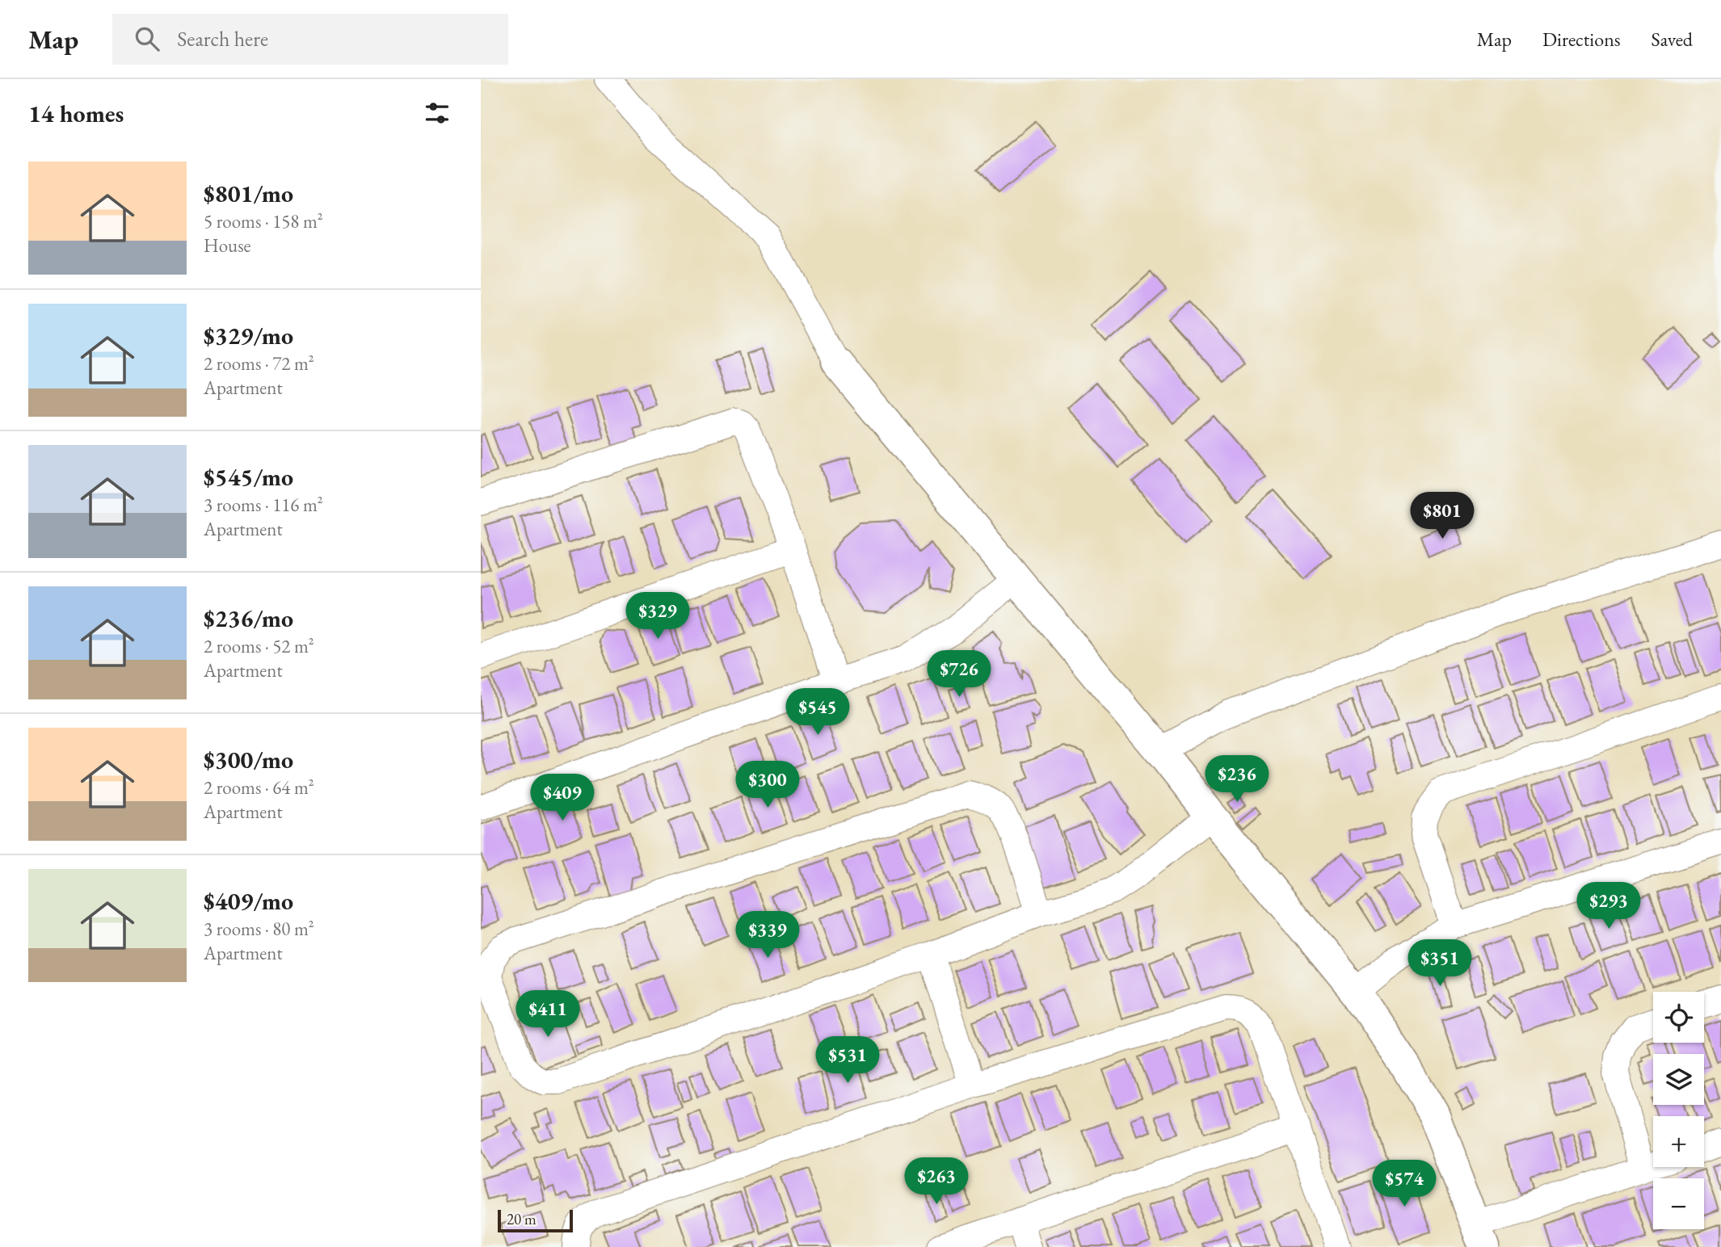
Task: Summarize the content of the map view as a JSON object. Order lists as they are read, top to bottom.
{
  "scale_bar": "20 m",
  "page": {
    "header": "Map",
    "search": "Search here",
    "nav": ["Map", "Directions", "Saved"],
    "heading": "14 homes",
    "list": [
      {
        "name": "$801/mo",
        "note": "5 rooms · 158 m² · House"
      },
      {
        "name": "$329/mo",
        "note": "2 rooms · 72 m² · Apartment"
      },
      {
        "name": "$545/mo",
        "note": "3 rooms · 116 m² · Apartment"
      },
      {
        "name": "$236/mo",
        "note": "2 rooms · 52 m² · Apartment"
      },
      {
        "name": "$300/mo",
        "note": "2 rooms · 64 m² · Apartment"
      },
      {
        "name": "$409/mo",
        "note": "3 rooms · 80 m² · Apartment"
      }
    ],
    "price": [
      "$801",
      "$329",
      "$726",
      "$545",
      "$236",
      "$300",
      "$409",
      "$293",
      "$339",
      "$351",
      "$411",
      "$531",
      "$263",
      "$574"
    ],
    "map_buttons": ["+", "−"],
    "scale": "20 m"
  }
}
